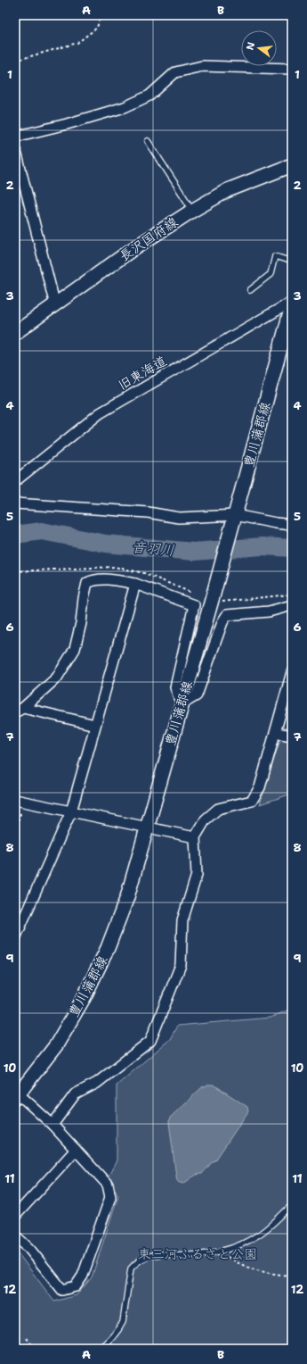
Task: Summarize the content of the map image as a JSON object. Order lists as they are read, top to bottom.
{
  "streets": {
    "main road": ["長沢国府線", "豊川蒲郡線"],
    "street": ["旧東海道"]
  },
  "water": ["音羽川"],
  "parks": ["東三河ふるさと公園"],
  "north": "left",
  "grid": {
    "columns": ["A", "B"],
    "rows": [
      "1",
      "2",
      "3",
      "4",
      "5",
      "6",
      "7",
      "8",
      "9",
      "10",
      "11",
      "12"
    ]
  }
}
